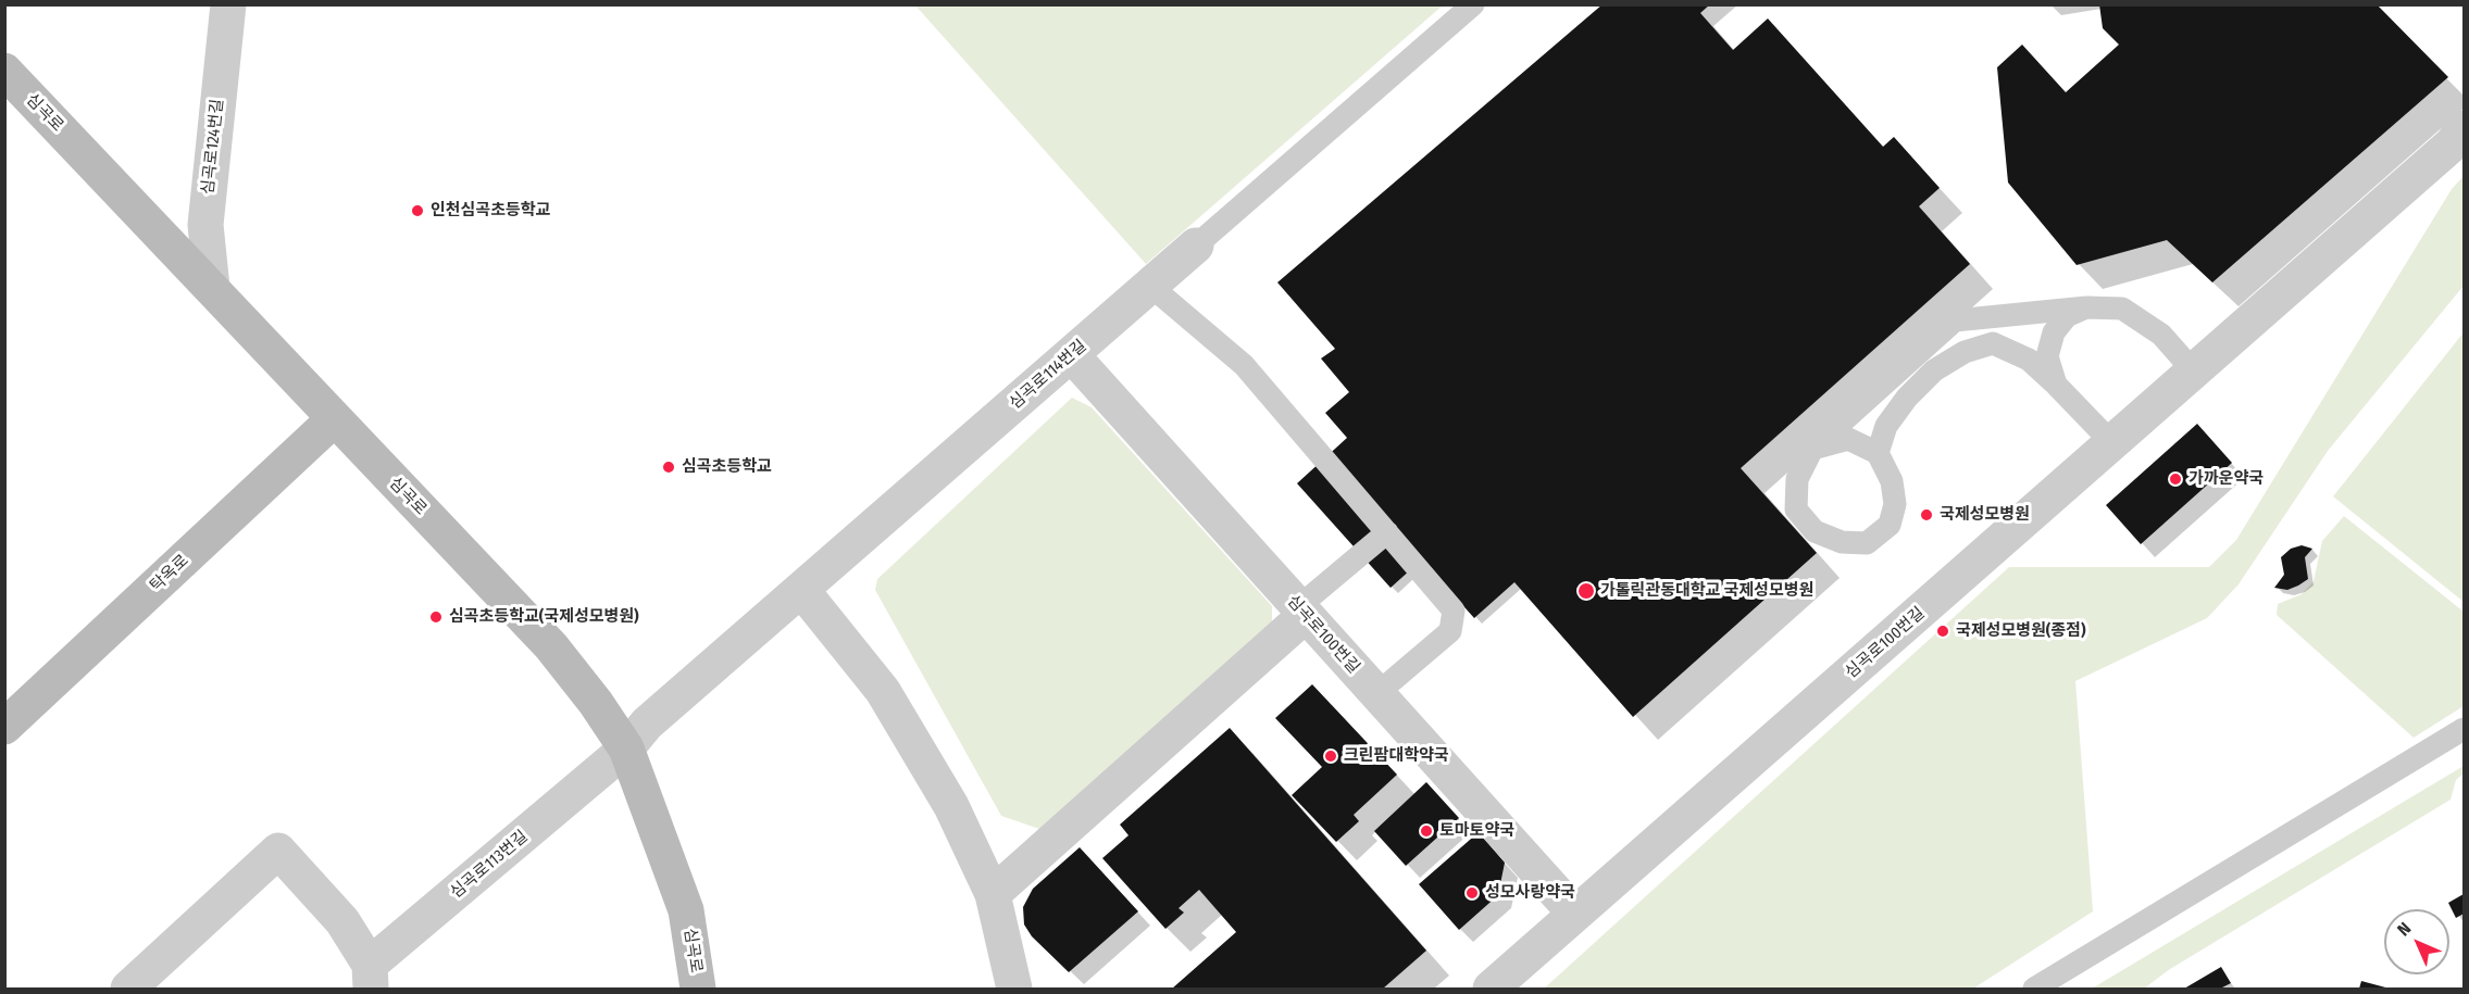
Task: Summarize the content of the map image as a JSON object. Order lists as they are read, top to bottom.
{
  "streets": {
    "street": [
      "심곡로",
      "심곡로124번길",
      "심곡로114번길",
      "탁옥로",
      "심곡로100번길",
      "심곡로113번길"
    ]
  },
  "crossings": [
    ["심곡로", "심곡로124번길"],
    ["심곡로", "심곡로114번길"],
    ["심곡로", "탁옥로"],
    ["심곡로", "심곡로113번길"],
    ["심곡로114번길", "심곡로100번길"],
    ["심곡로114번길", "심곡로113번길"]
  ],
  "places": [
    "인천심곡초등학교",
    "심곡초등학교",
    "가까운약국",
    "국제성모병원",
    "가톨릭관동대학교 국제성모병원",
    "심곡초등학교(국제성모병원)",
    "국제성모병원(종점)",
    "크린팜대학약국",
    "토마토약국",
    "성모사랑약국"
  ],
  "north": "top left"
}
